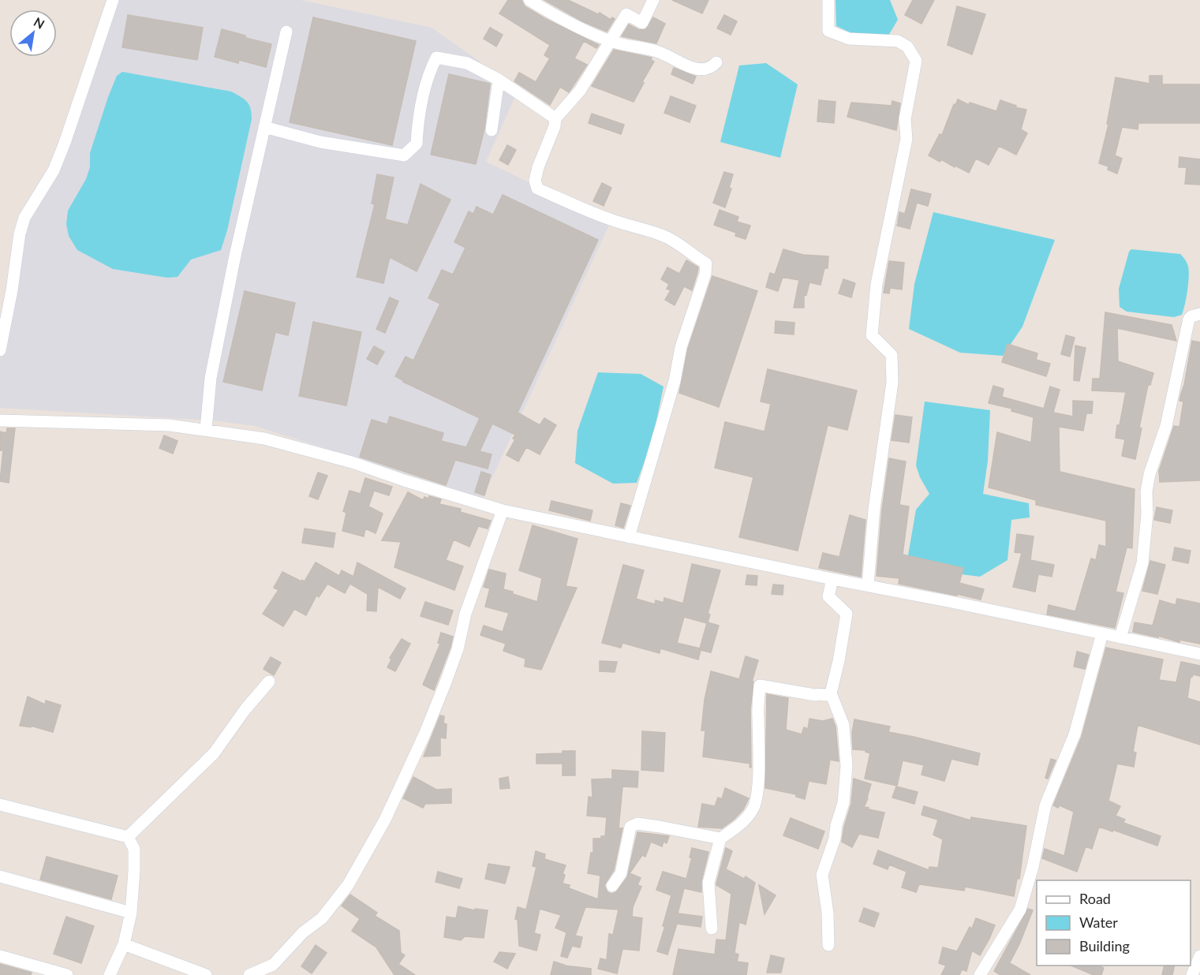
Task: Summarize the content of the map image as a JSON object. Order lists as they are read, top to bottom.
{
  "legend": ["Road", "Water", "Building"],
  "north": "top right"
}
